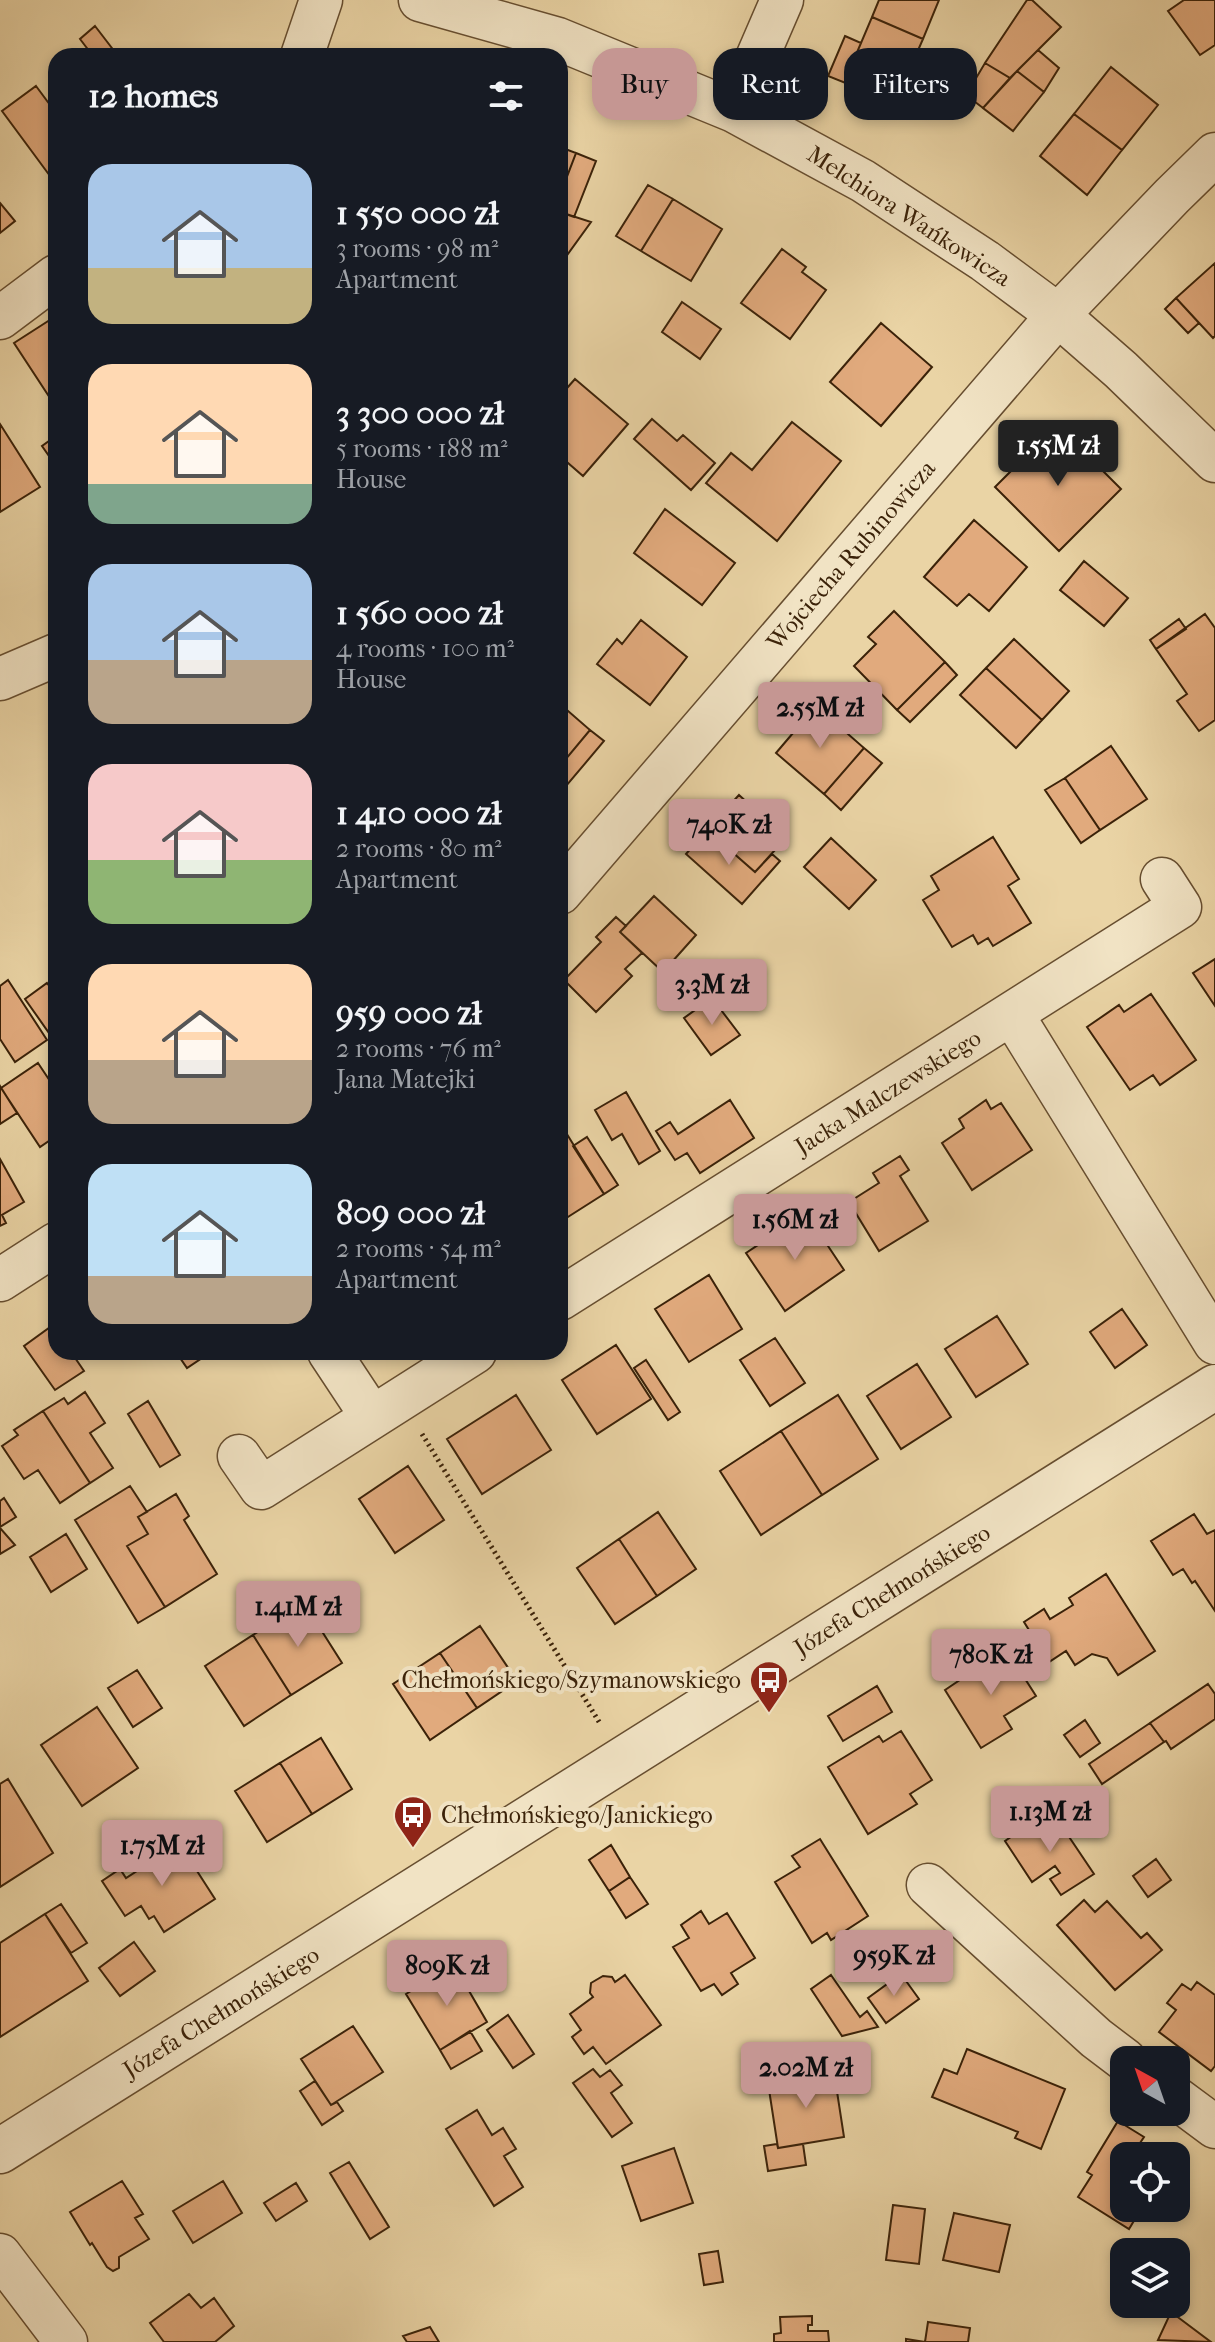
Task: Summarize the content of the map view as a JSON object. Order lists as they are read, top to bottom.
{
  "streets": {
    "street": [
      "Melchiora Wańkowicza",
      "Wojciecha Rubinowicza",
      "Jacka Malczewskiego",
      "Józefa Chełmońskiego"
    ]
  },
  "crossings": [
    ["Melchiora Wańkowicza", "Wojciecha Rubinowicza"]
  ],
  "places": {
    "bus stop": ["Chełmońskiego/Szymanowskiego", "Chełmońskiego/Janickiego"]
  },
  "north": "top left",
  "page": {
    "chip": ["Buy", "Rent", "Filters"],
    "heading": "12 homes",
    "list": [
      {
        "name": "1 550 000 zł",
        "note": "3 rooms · 98 m² · Apartment"
      },
      {
        "name": "3 300 000 zł",
        "note": "5 rooms · 188 m² · House"
      },
      {
        "name": "1 560 000 zł",
        "note": "4 rooms · 100 m² · House"
      },
      {
        "name": "1 410 000 zł",
        "note": "2 rooms · 80 m² · Apartment"
      },
      {
        "name": "959 000 zł",
        "note": "2 rooms · 76 m² · Jana Matejki"
      },
      {
        "name": "809 000 zł",
        "note": "2 rooms · 54 m² · Apartment"
      }
    ],
    "price": [
      "1.55M zł",
      "2.55M zł",
      "740K zł",
      "3.3M zł",
      "1.56M zł",
      "1.41M zł",
      "780K zł",
      "1.13M zł",
      "1.75M zł",
      "959K zł",
      "809K zł",
      "2.02M zł"
    ]
  }
}
